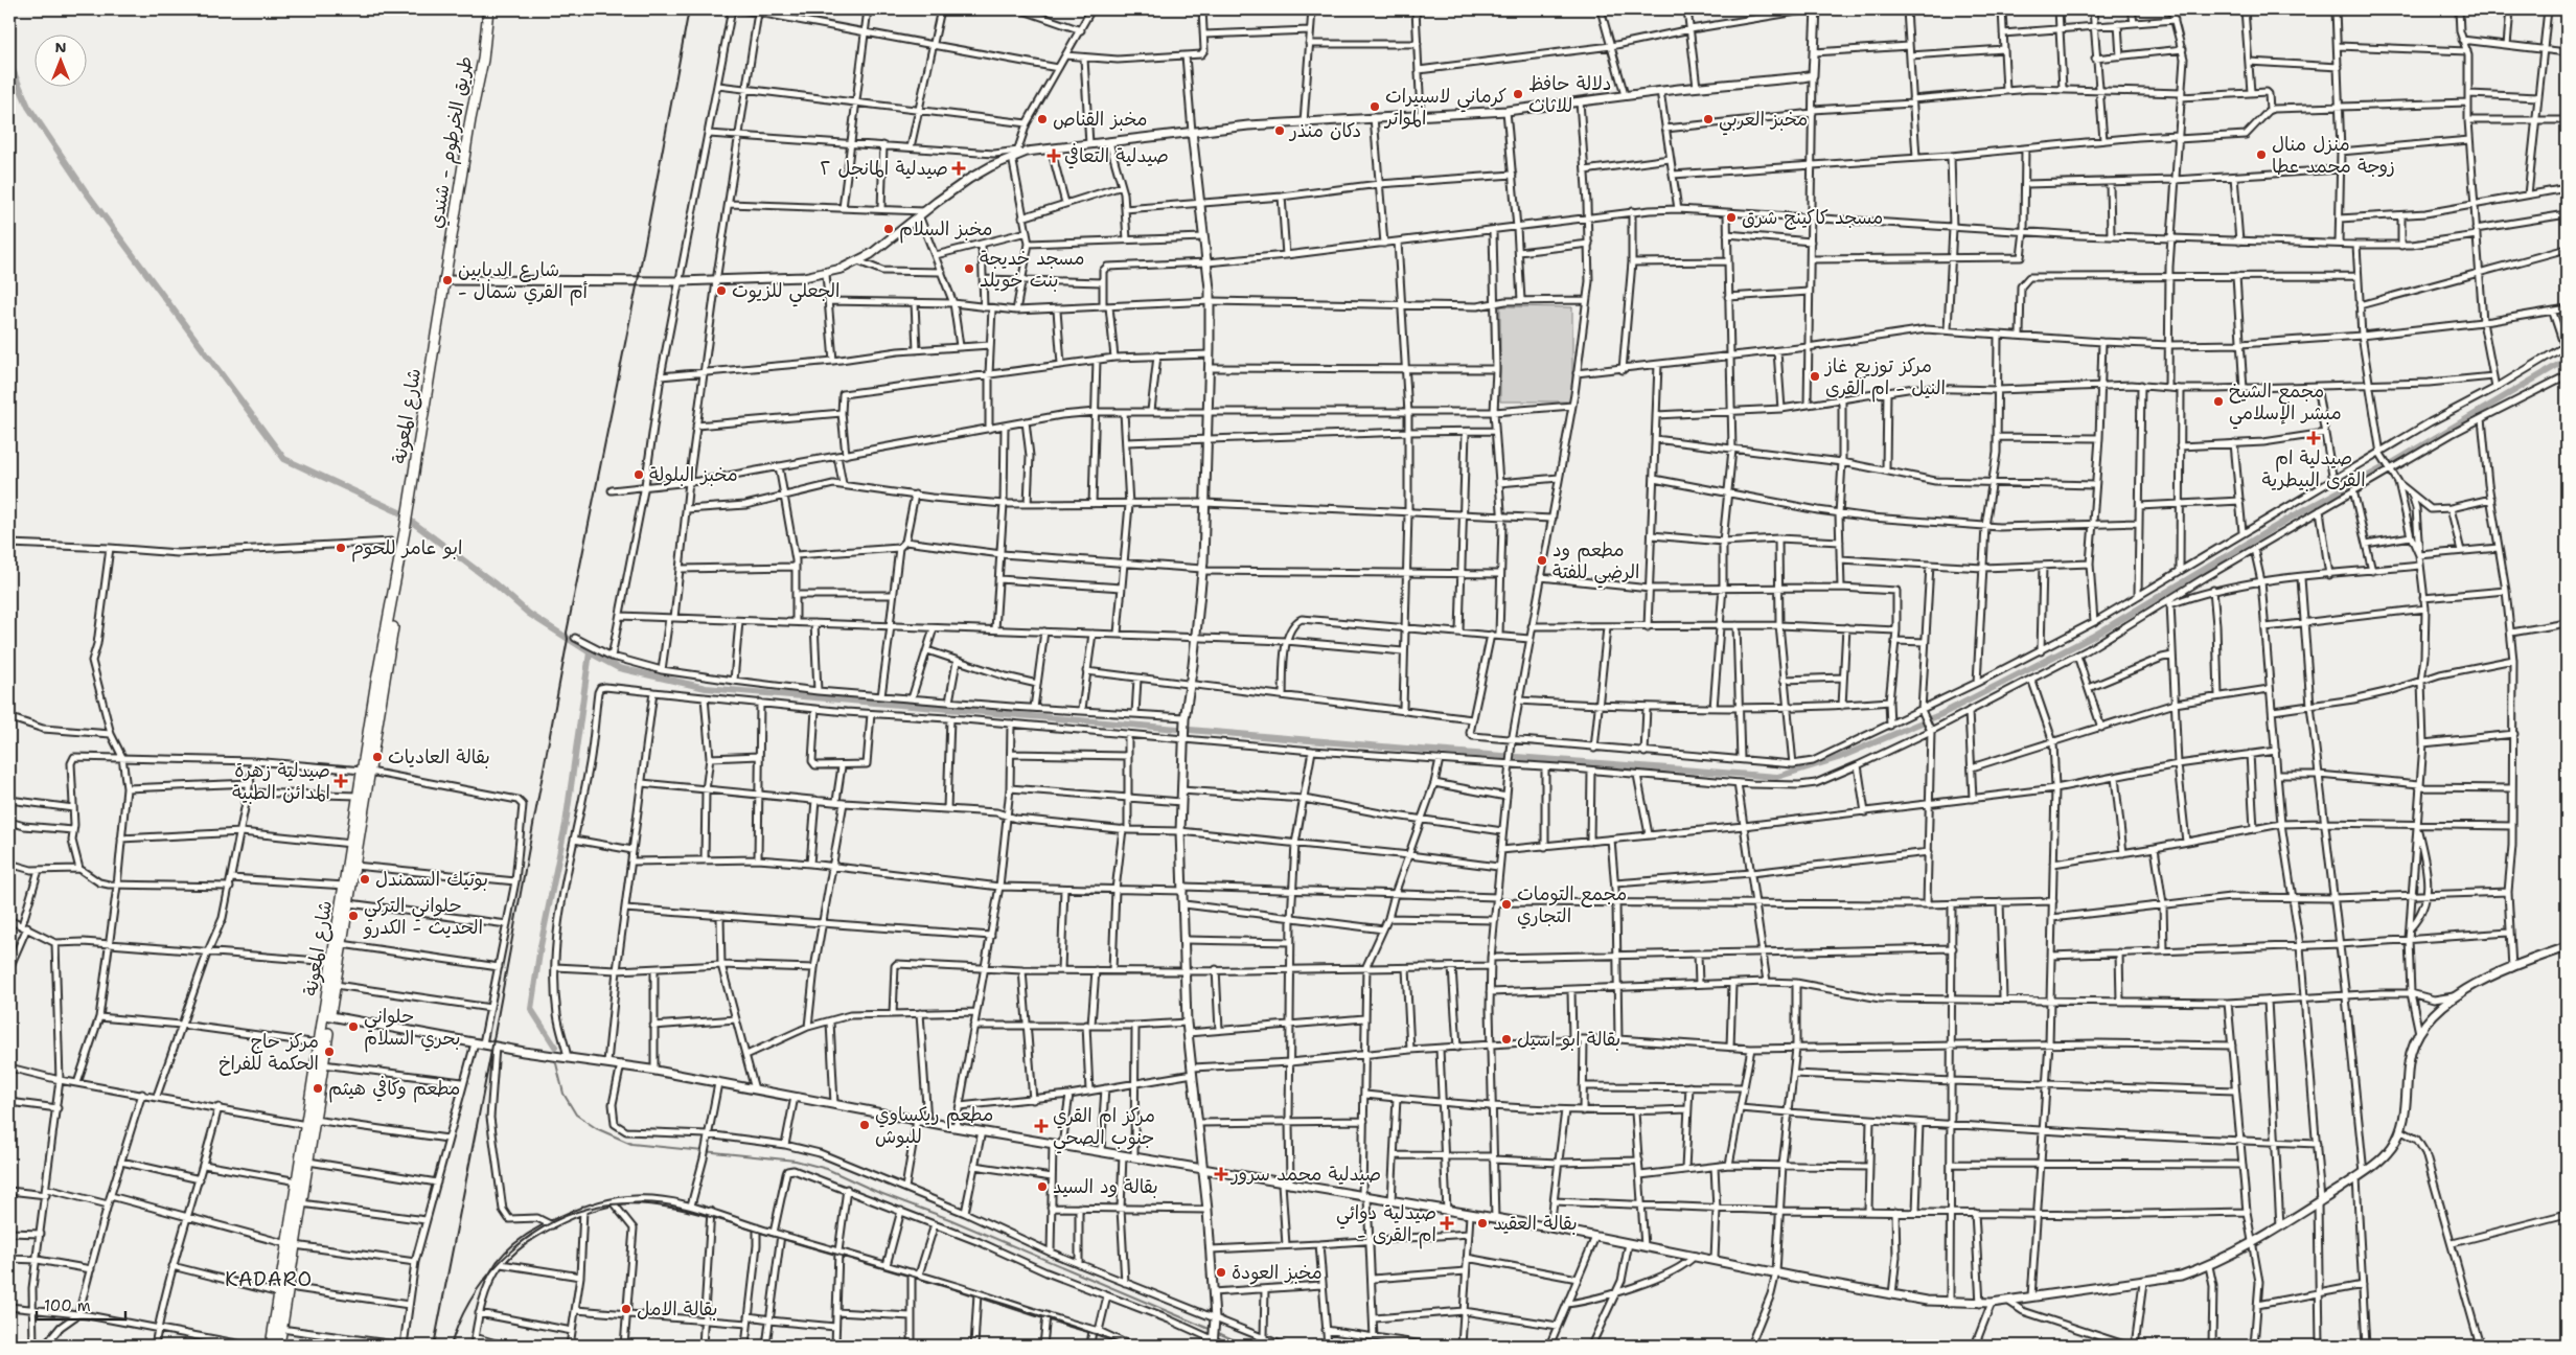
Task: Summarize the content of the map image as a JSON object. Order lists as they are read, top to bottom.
{
  "streets": {
    "highway": ["طريق الخرطوم - شندي", "شارع المعونة"]
  },
  "crossings": [
    ["طريق الخرطوم - شندي", "شارع المعونة"]
  ],
  "districts": ["KADARO"],
  "places": {
    "other": [
      "دلالة حافظ للاثاث",
      "كرماني لاسبيرات المواتر",
      "مخبز القناص",
      "مخبز العربي",
      "دكان منذر",
      "منزل منال زوجة محمد عطا",
      "مسجد كاكينج شرق",
      "مخبز السلام",
      "مسجد خديجة بنت خويلد",
      "شارع الدبابين - أم القري شمال",
      "الجعلي للزيوت",
      "مركز توزيع غاز النيل - ام القرى",
      "مجمع الشيخ مبشر الإسلامي",
      "مخبز البلولة",
      "ابو عامر للحوم",
      "مطعم ود الرضي للفتة",
      "بقالة العاديات",
      "بوتيك السمندل",
      "مجمع التومات التجاري",
      "حلواني التركي الحديث - الكدرو",
      "حلواني بحري السلام",
      "بقالة ابو اسيل",
      "مركز حاج الحكمة للفراخ",
      "مطعم وكافي هيثم",
      "مطعم ريكساوي للبوش",
      "بقالة ود السيد",
      "بقالة العقيد",
      "مخبز العودة",
      "بقالة الامل"
    ],
    "health": [
      "صيدلية التعافي",
      "صيدلية المانجل ٢",
      "صيدلية ام القرى البيطرية",
      "صيدلية زهرة المدائن الطبية",
      "مركز ام القري جنوب الصحي",
      "صيدلية محمد سرور",
      "صيدلية دوائي - ام القرى"
    ]
  },
  "scale_bar": "100 m",
  "north": "top"
}
